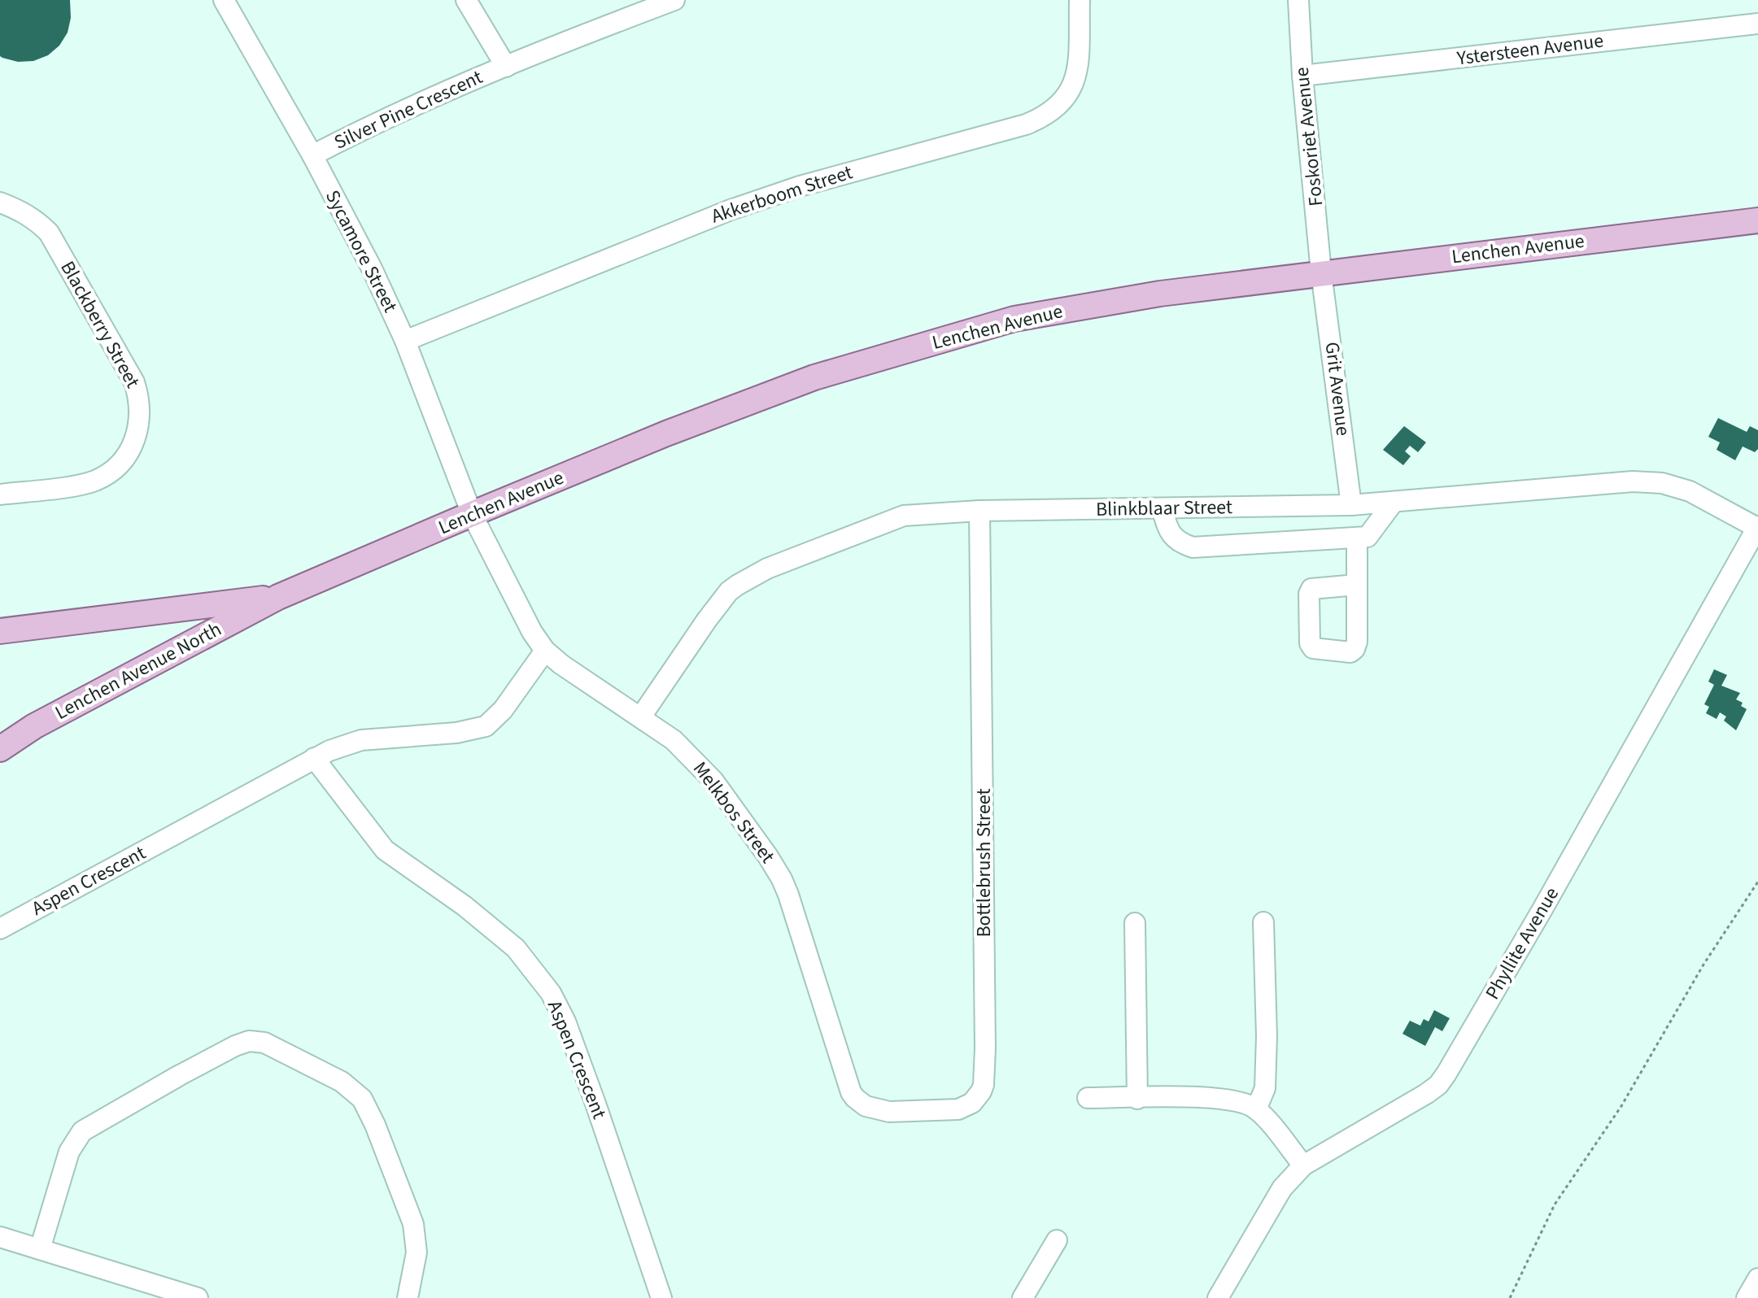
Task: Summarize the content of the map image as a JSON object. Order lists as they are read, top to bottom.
{
  "streets": {
    "main road": ["Lenchen Avenue", "Lenchen Avenue North"],
    "street": [
      "Ystersteen Avenue",
      "Silver Pine Crescent",
      "Foskoriet Avenue",
      "Akkerboom Street",
      "Sycamore Street",
      "Blackberry Street",
      "Grit Avenue",
      "Blinkblaar Street",
      "Melkbos Street",
      "Bottlebrush Street",
      "Aspen Crescent",
      "Phyllite Avenue"
    ]
  },
  "crossings": [
    ["Ystersteen Avenue", "Foskoriet Avenue"],
    ["Silver Pine Crescent", "Sycamore Street"],
    ["Foskoriet Avenue", "Lenchen Avenue"],
    ["Foskoriet Avenue", "Grit Avenue"],
    ["Akkerboom Street", "Sycamore Street"],
    ["Lenchen Avenue", "Sycamore Street"],
    ["Lenchen Avenue", "Grit Avenue"],
    ["Lenchen Avenue", "Lenchen Avenue North"],
    ["Lenchen Avenue", "Melkbos Street"],
    ["Sycamore Street", "Melkbos Street"],
    ["Grit Avenue", "Blinkblaar Street"],
    ["Blinkblaar Street", "Melkbos Street"],
    ["Blinkblaar Street", "Bottlebrush Street"],
    ["Blinkblaar Street", "Phyllite Avenue"],
    ["Melkbos Street", "Bottlebrush Street"],
    ["Melkbos Street", "Aspen Crescent"]
  ]
}
